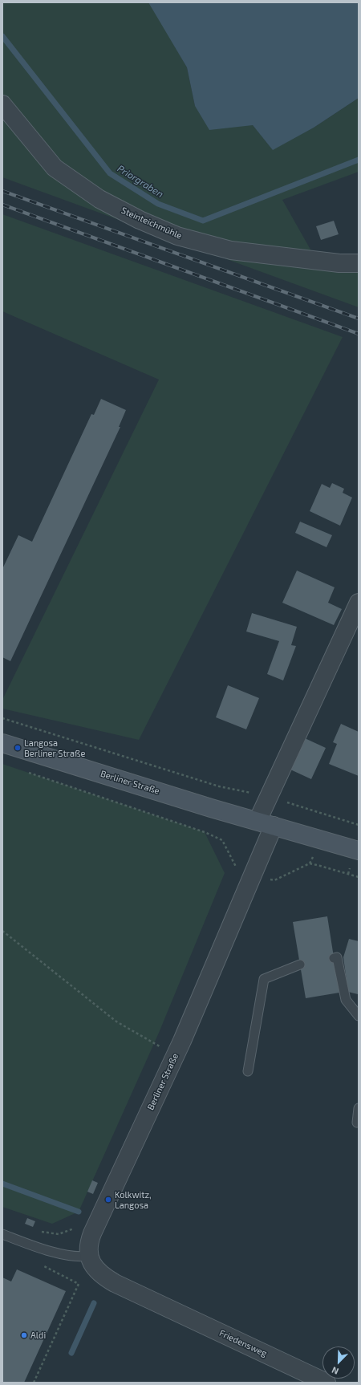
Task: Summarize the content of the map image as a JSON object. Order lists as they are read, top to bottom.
{
  "streets": {
    "main road": ["Berliner Straße"],
    "street": ["Steinteichmühle", "Friedensweg"]
  },
  "crossings": [
    ["Berliner Straße", "Friedensweg"]
  ],
  "water": ["Priorgraben"],
  "places": ["Langosa Berliner Straße", "Kolkwitz, Langosa", "Aldi"],
  "north": "bottom left"
}
